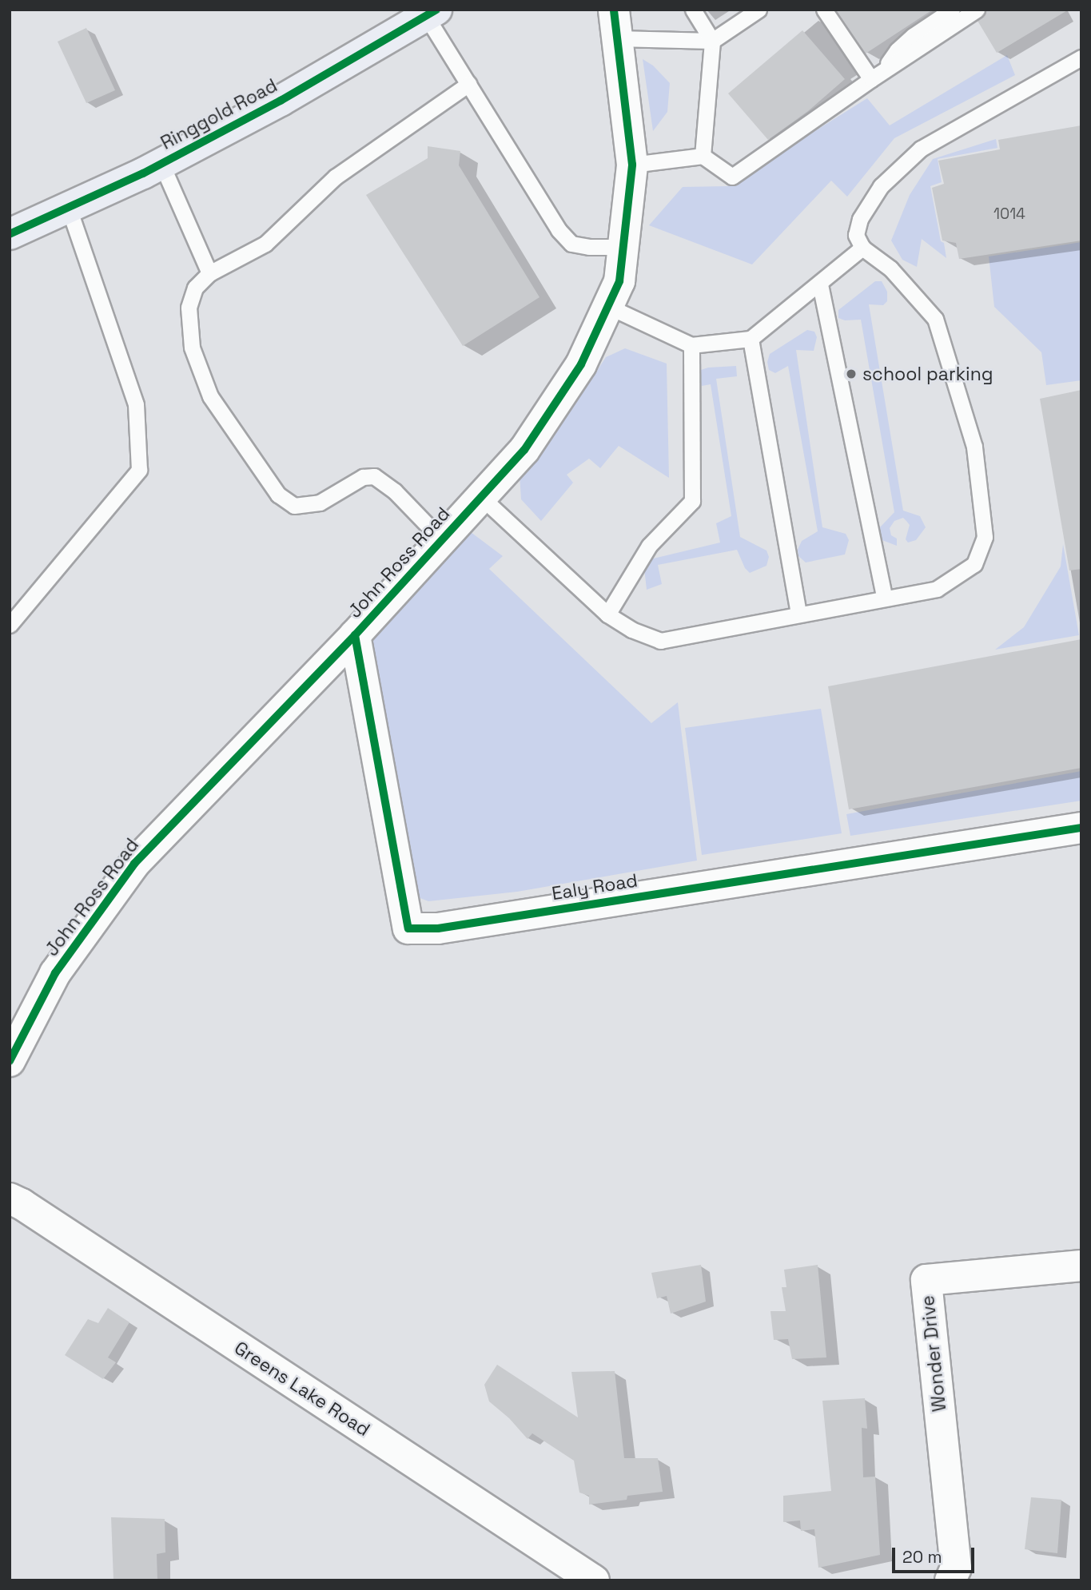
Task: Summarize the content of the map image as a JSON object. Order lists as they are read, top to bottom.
{
  "streets": {
    "main road": ["Ringgold Road"],
    "street": [
      "John Ross Road",
      "Ealy Road",
      "Wonder Drive",
      "Greens Lake Road"
    ]
  },
  "crossings": [
    ["John Ross Road", "Ealy Road"]
  ],
  "places": ["school parking"],
  "house_numbers": ["1014"],
  "scale_bar": "20 m"
}
